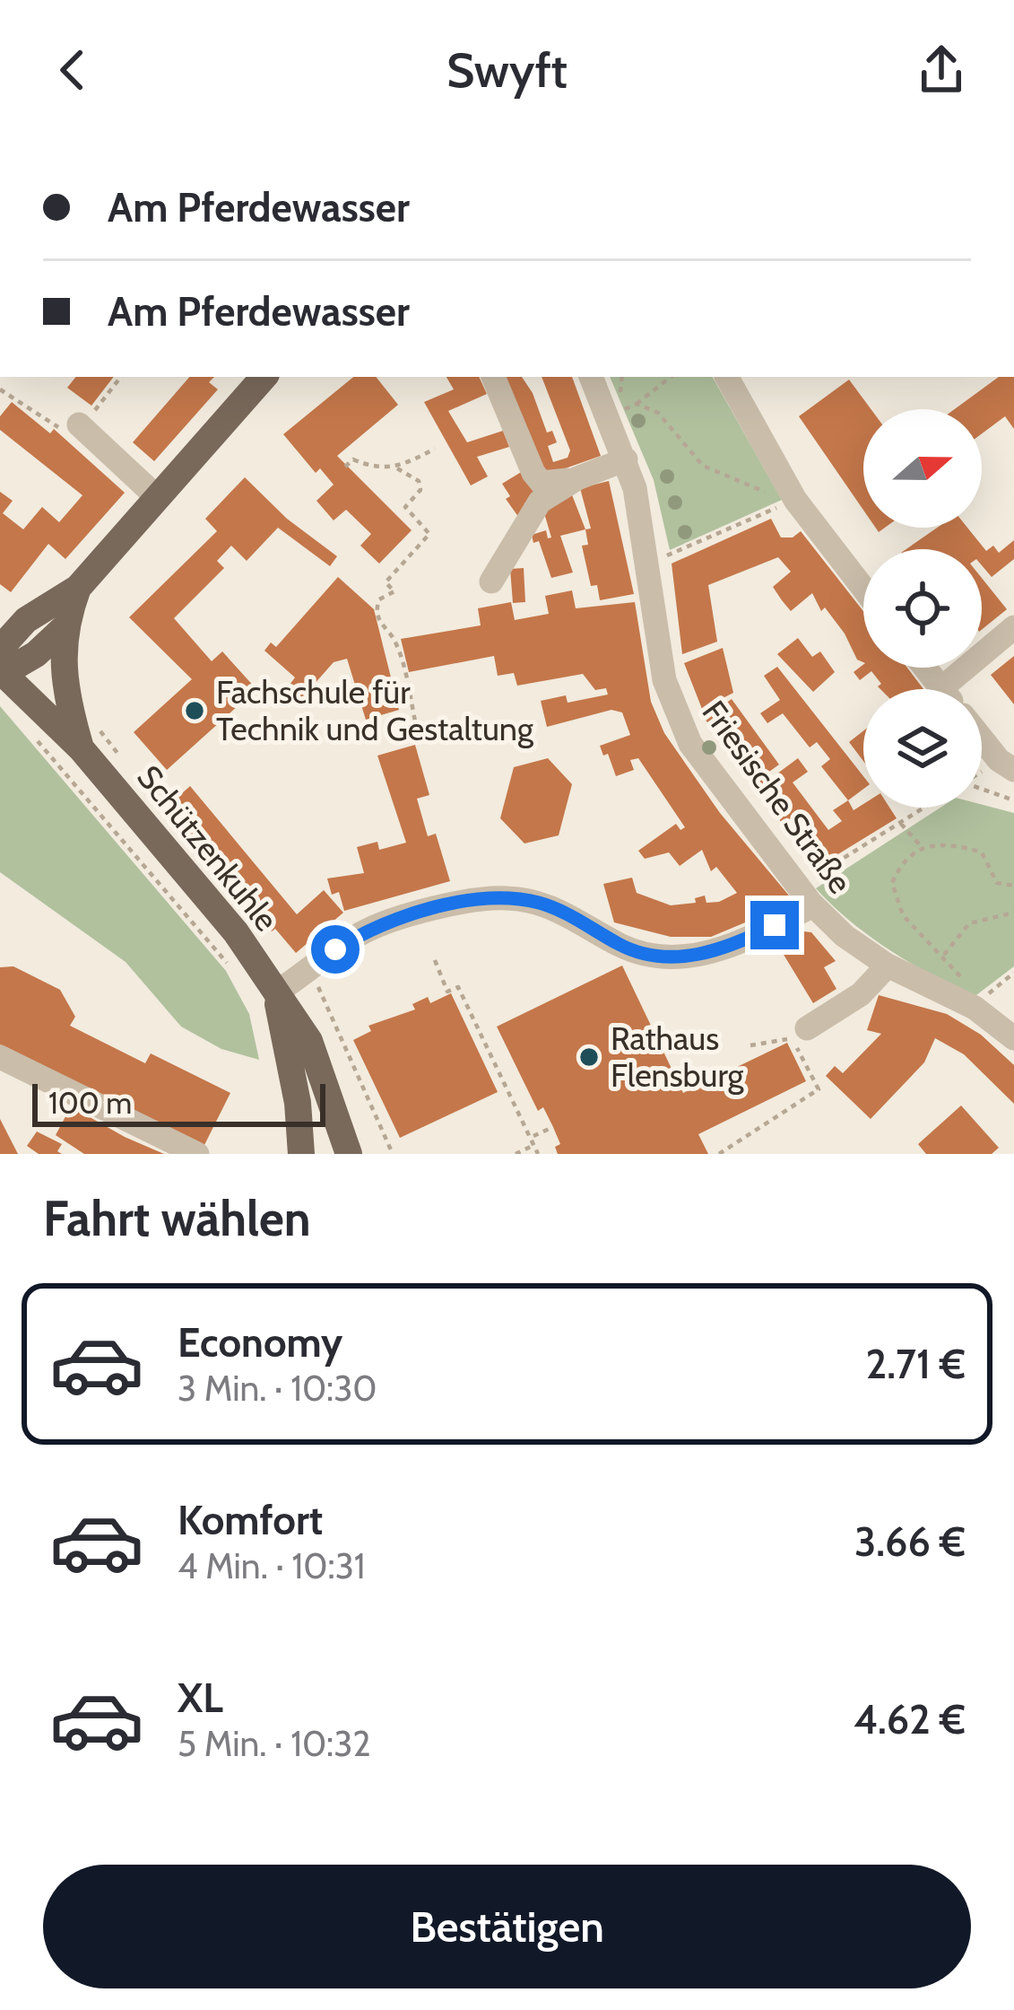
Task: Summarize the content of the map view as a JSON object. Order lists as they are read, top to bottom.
{
  "streets": {
    "main road": ["Schützenkuhle"],
    "street": ["Friesische Straße"]
  },
  "places": ["Fachschule für Technik und Gestaltung", "Rathaus Flensburg"],
  "scale_bar": "100 m",
  "north": "right",
  "page": {
    "header": "Swyft",
    "banner": ["Am Pferdewasser", "Am Pferdewasser"],
    "scale": "100 m",
    "heading": "Fahrt wählen",
    "list": [
      {
        "name": "Economy",
        "note": "3 Min. · 10:30",
        "value": "2.71 €"
      },
      {
        "name": "Komfort",
        "note": "4 Min. · 10:31",
        "value": "3.66 €"
      },
      {
        "name": "XL",
        "note": "5 Min. · 10:32",
        "value": "4.62 €"
      }
    ],
    "buttons": "Bestätigen"
  }
}
